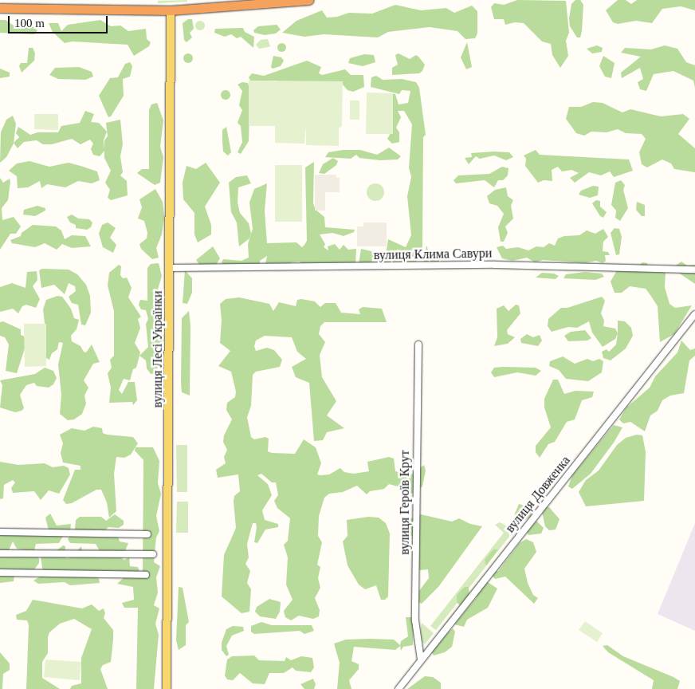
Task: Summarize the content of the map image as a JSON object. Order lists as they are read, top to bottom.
{
  "streets": {
    "main road": ["вулиця Лесі Українки"],
    "street": ["вулиця Клима Савури", "вулиця Довженка", "вулиця Героїв Крут"]
  },
  "crossings": [
    ["вулиця Клима Савури", "вулиця Лесі Українки"],
    ["вулиця Довженка", "вулиця Героїв Крут"]
  ],
  "scale_bar": "100 m"
}
